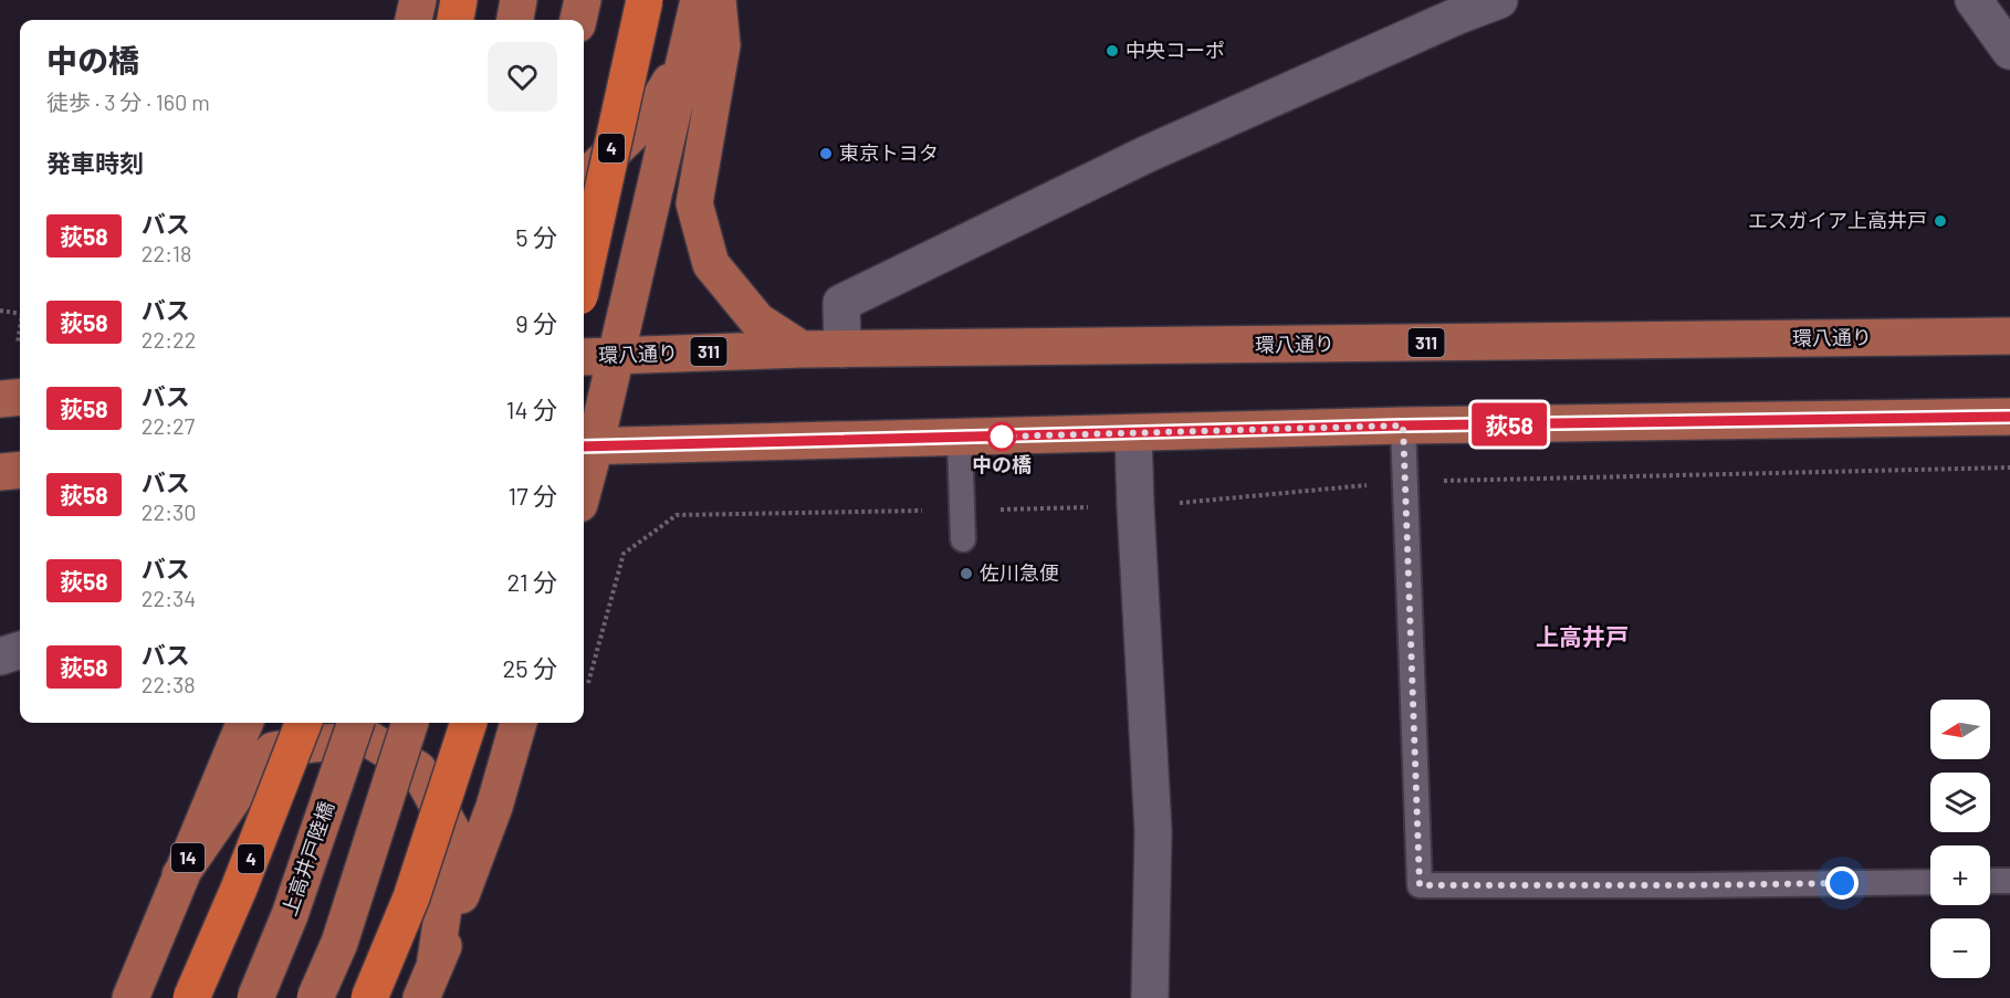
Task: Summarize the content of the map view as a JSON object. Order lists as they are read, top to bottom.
{
  "streets": {
    "highway": ["4"],
    "main road": [
      "環八通り",
      "311",
      "14",
      "上高井戸陸橋"
    ]
  },
  "districts": ["上高井戸"],
  "places": [
    "中央コーポ",
    "東京トヨタ",
    "エスガイア上高井戸",
    "中の橋",
    "佐川急便"
  ],
  "lines": ["bus line 荻58"],
  "north": "left",
  "page": {
    "on_map": "荻58",
    "heading": [
      ["中の橋", "徒歩 · 3 分 · 160 m"],
      "発車時刻"
    ],
    "list": [
      {
        "mark": "荻58",
        "name": "バス",
        "note": "22:18",
        "value": "5 分"
      },
      {
        "mark": "荻58",
        "name": "バス",
        "note": "22:22",
        "value": "9 分"
      },
      {
        "mark": "荻58",
        "name": "バス",
        "note": "22:27",
        "value": "14 分"
      },
      {
        "mark": "荻58",
        "name": "バス",
        "note": "22:30",
        "value": "17 分"
      },
      {
        "mark": "荻58",
        "name": "バス",
        "note": "22:34",
        "value": "21 分"
      },
      {
        "mark": "荻58",
        "name": "バス",
        "note": "22:38",
        "value": "25 分"
      }
    ],
    "map_buttons": ["+", "−"]
  }
}
